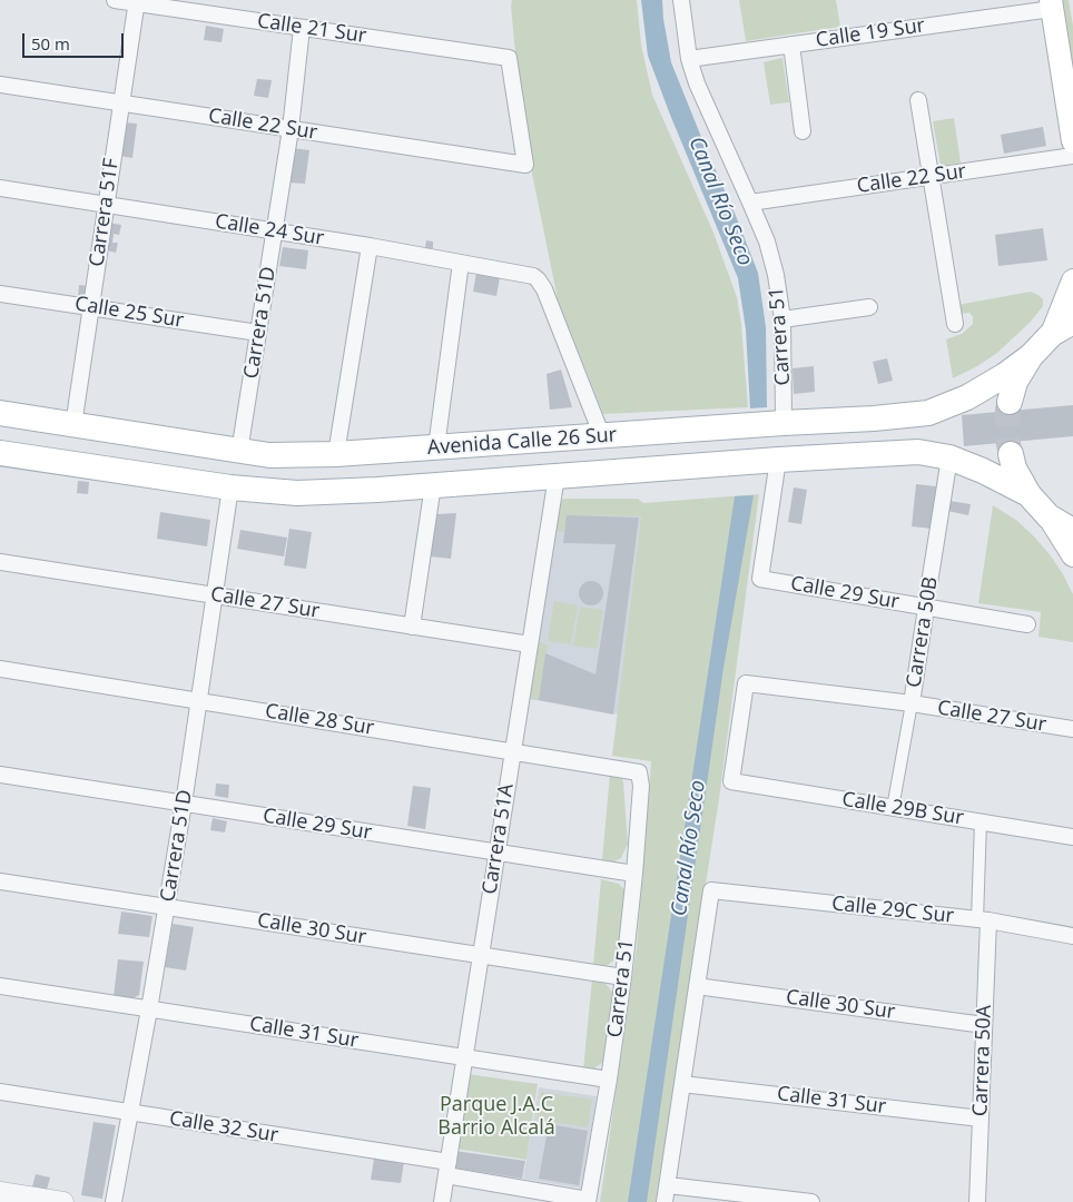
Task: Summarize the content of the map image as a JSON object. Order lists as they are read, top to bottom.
{
  "streets": {
    "main road": ["Avenida Calle 26 Sur"],
    "street": [
      "Calle 21 Sur",
      "Calle 19 Sur",
      "Calle 22 Sur",
      "Carrera 51F",
      "Calle 24 Sur",
      "Calle 25 Sur",
      "Carrera 51D",
      "Carrera 51",
      "Calle 29 Sur",
      "Calle 27 Sur",
      "Carrera 50B",
      "Calle 28 Sur",
      "Calle 29B Sur",
      "Carrera 51A",
      "Calle 29C Sur",
      "Calle 30 Sur",
      "Calle 31 Sur",
      "Carrera 50A",
      "Calle 32 Sur"
    ]
  },
  "crossings": [
    ["Calle 21 Sur", "Calle 22 Sur"],
    ["Calle 21 Sur", "Carrera 51F"],
    ["Calle 21 Sur", "Carrera 51D"],
    ["Calle 19 Sur", "Carrera 51"],
    ["Calle 22 Sur", "Carrera 51F"],
    ["Calle 22 Sur", "Carrera 51D"],
    ["Calle 22 Sur", "Carrera 51"],
    ["Carrera 51F", "Calle 24 Sur"],
    ["Carrera 51F", "Calle 25 Sur"],
    ["Carrera 51F", "Avenida Calle 26 Sur"],
    ["Calle 24 Sur", "Carrera 51D"],
    ["Calle 24 Sur", "Avenida Calle 26 Sur"],
    ["Calle 25 Sur", "Carrera 51D"],
    ["Carrera 51D", "Avenida Calle 26 Sur"],
    ["Carrera 51D", "Calle 29 Sur"],
    ["Carrera 51D", "Calle 27 Sur"],
    ["Carrera 51D", "Calle 28 Sur"],
    ["Carrera 51D", "Calle 30 Sur"],
    ["Carrera 51D", "Calle 31 Sur"],
    ["Carrera 51D", "Calle 32 Sur"],
    ["Carrera 51", "Avenida Calle 26 Sur"],
    ["Carrera 51", "Calle 29 Sur"],
    ["Carrera 51", "Calle 28 Sur"],
    ["Carrera 51", "Calle 30 Sur"],
    ["Carrera 51", "Calle 31 Sur"],
    ["Carrera 51", "Calle 32 Sur"],
    ["Avenida Calle 26 Sur", "Calle 29 Sur"],
    ["Avenida Calle 26 Sur", "Carrera 50B"],
    ["Avenida Calle 26 Sur", "Carrera 51A"],
    ["Calle 29 Sur", "Carrera 50B"],
    ["Calle 29 Sur", "Carrera 51A"],
    ["Calle 27 Sur", "Carrera 50B"],
    ["Calle 27 Sur", "Calle 29B Sur"],
    ["Calle 27 Sur", "Carrera 51A"],
    ["Carrera 50B", "Calle 29B Sur"],
    ["Calle 28 Sur", "Carrera 51A"],
    ["Calle 29B Sur", "Carrera 50A"],
    ["Carrera 51A", "Calle 30 Sur"],
    ["Carrera 51A", "Calle 31 Sur"],
    ["Carrera 51A", "Calle 32 Sur"],
    ["Calle 29C Sur", "Calle 30 Sur"],
    ["Calle 29C Sur", "Carrera 50A"],
    ["Calle 30 Sur", "Carrera 50A"],
    ["Calle 31 Sur", "Carrera 50A"]
  ],
  "water": ["Canal Río Seco"],
  "parks": ["Parque J.A.C Barrio Alcalá"],
  "scale_bar": "50 m"
}
